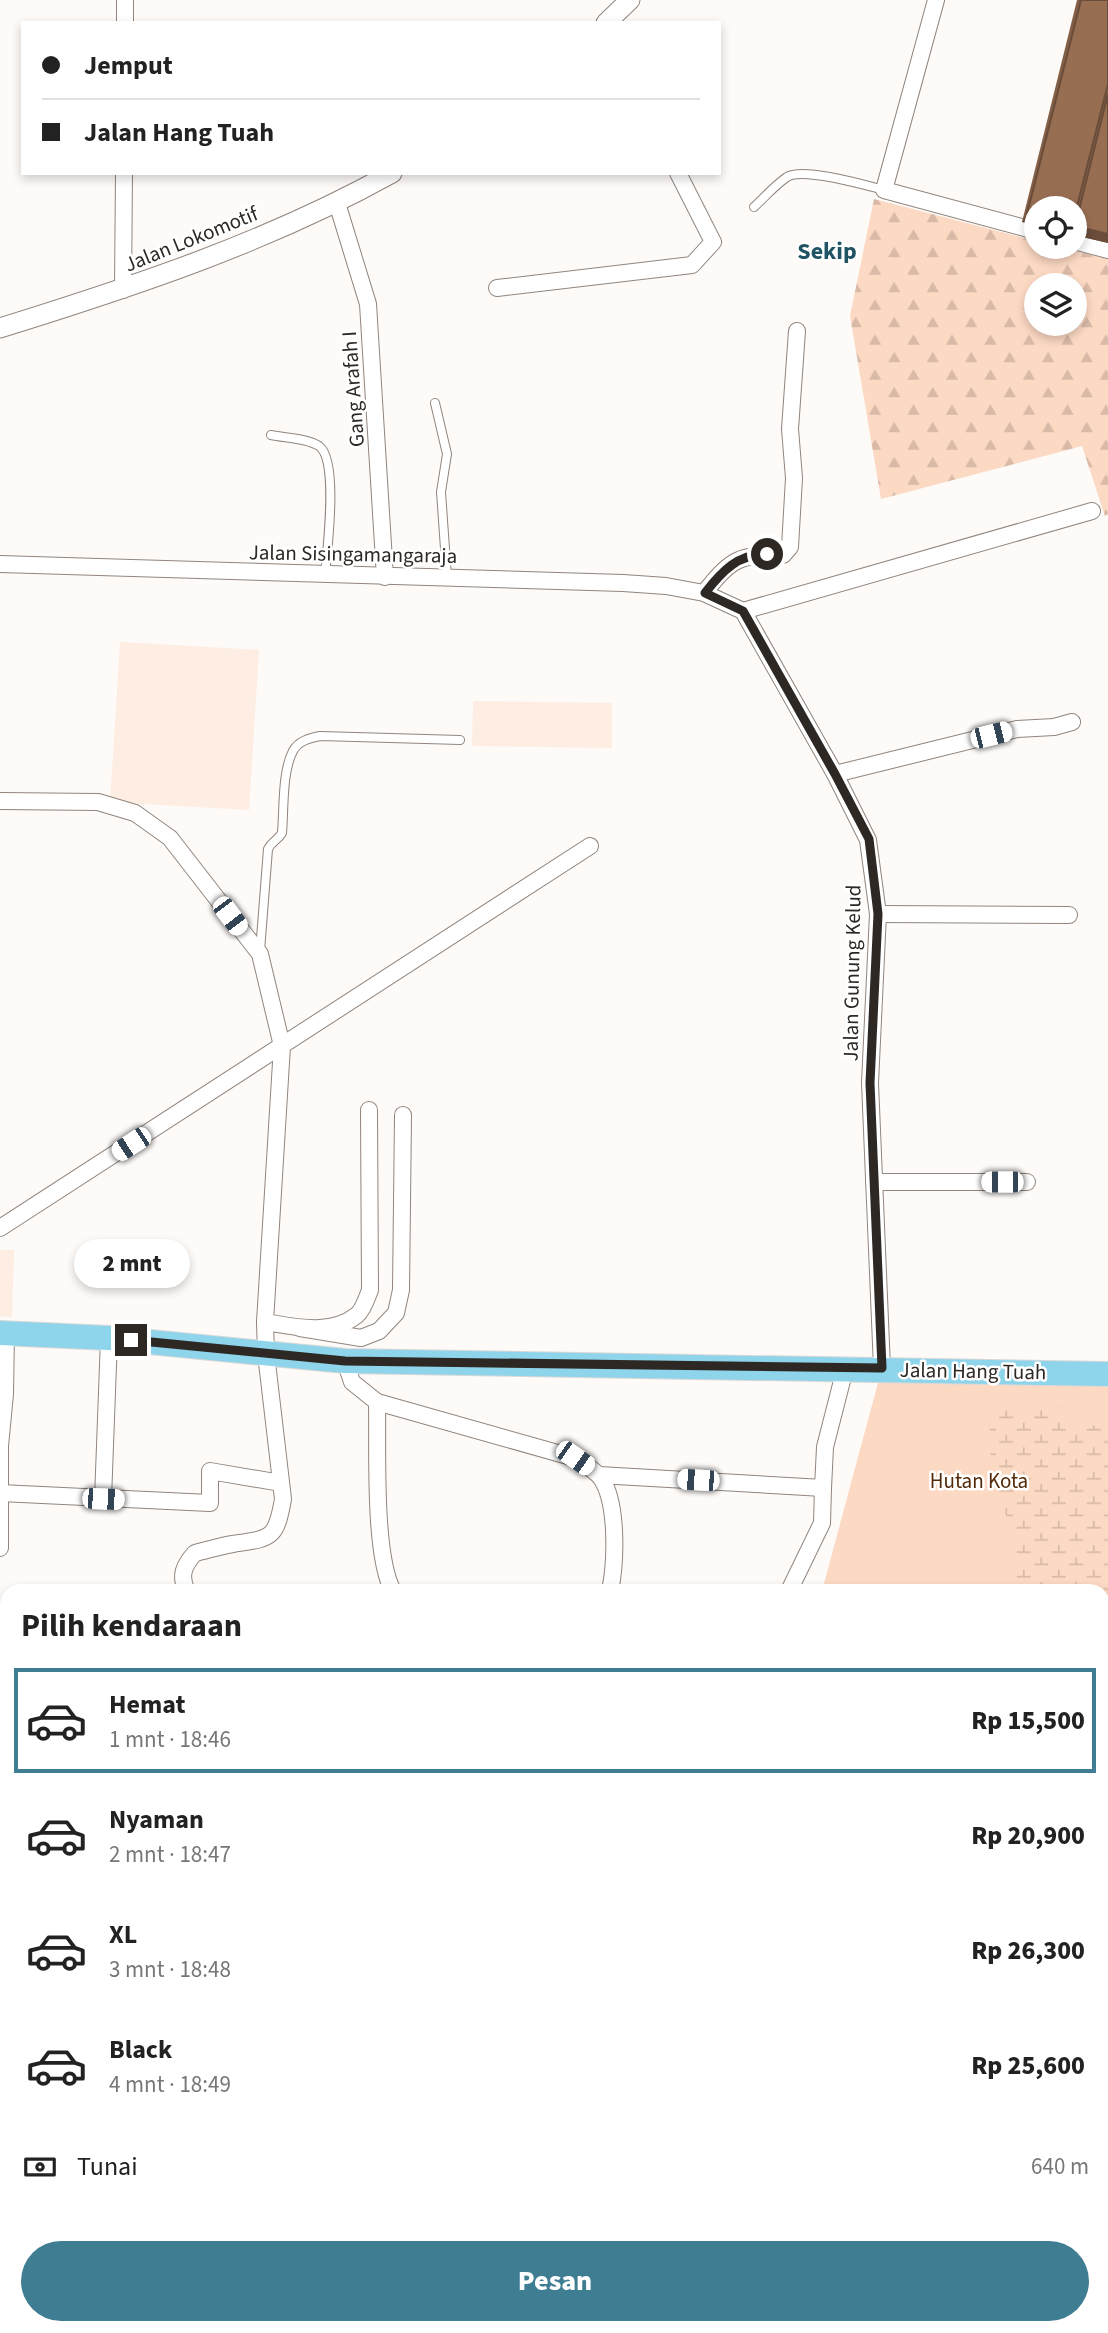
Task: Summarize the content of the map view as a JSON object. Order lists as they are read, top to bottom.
{
  "streets": {
    "main road": ["Jalan Hang Tuah"],
    "street": [
      "Jalan Lokomotif",
      "Gang Arafah I",
      "Jalan Sisingamangaraja",
      "Jalan Gunung Kelud"
    ]
  },
  "crossings": [
    ["Jalan Lokomotif", "Gang Arafah I"],
    ["Gang Arafah I", "Jalan Sisingamangaraja"],
    ["Jalan Gunung Kelud", "Jalan Hang Tuah"]
  ],
  "districts": ["Sekip"],
  "parks": ["Hutan Kota"],
  "page": {
    "banner": ["Jemput", "Jalan Hang Tuah"],
    "bubble": "2 mnt",
    "heading": "Pilih kendaraan",
    "list": [
      {
        "name": "Hemat",
        "note": "1 mnt · 18:46",
        "value": "Rp 15,500"
      },
      {
        "name": "Nyaman",
        "note": "2 mnt · 18:47",
        "value": "Rp 20,900"
      },
      {
        "name": "XL",
        "note": "3 mnt · 18:48",
        "value": "Rp 26,300"
      },
      {
        "name": "Black",
        "note": "4 mnt · 18:49",
        "value": "Rp 25,600"
      }
    ],
    "pay": ["Tunai", "640 m"],
    "buttons": "Pesan"
  }
}
